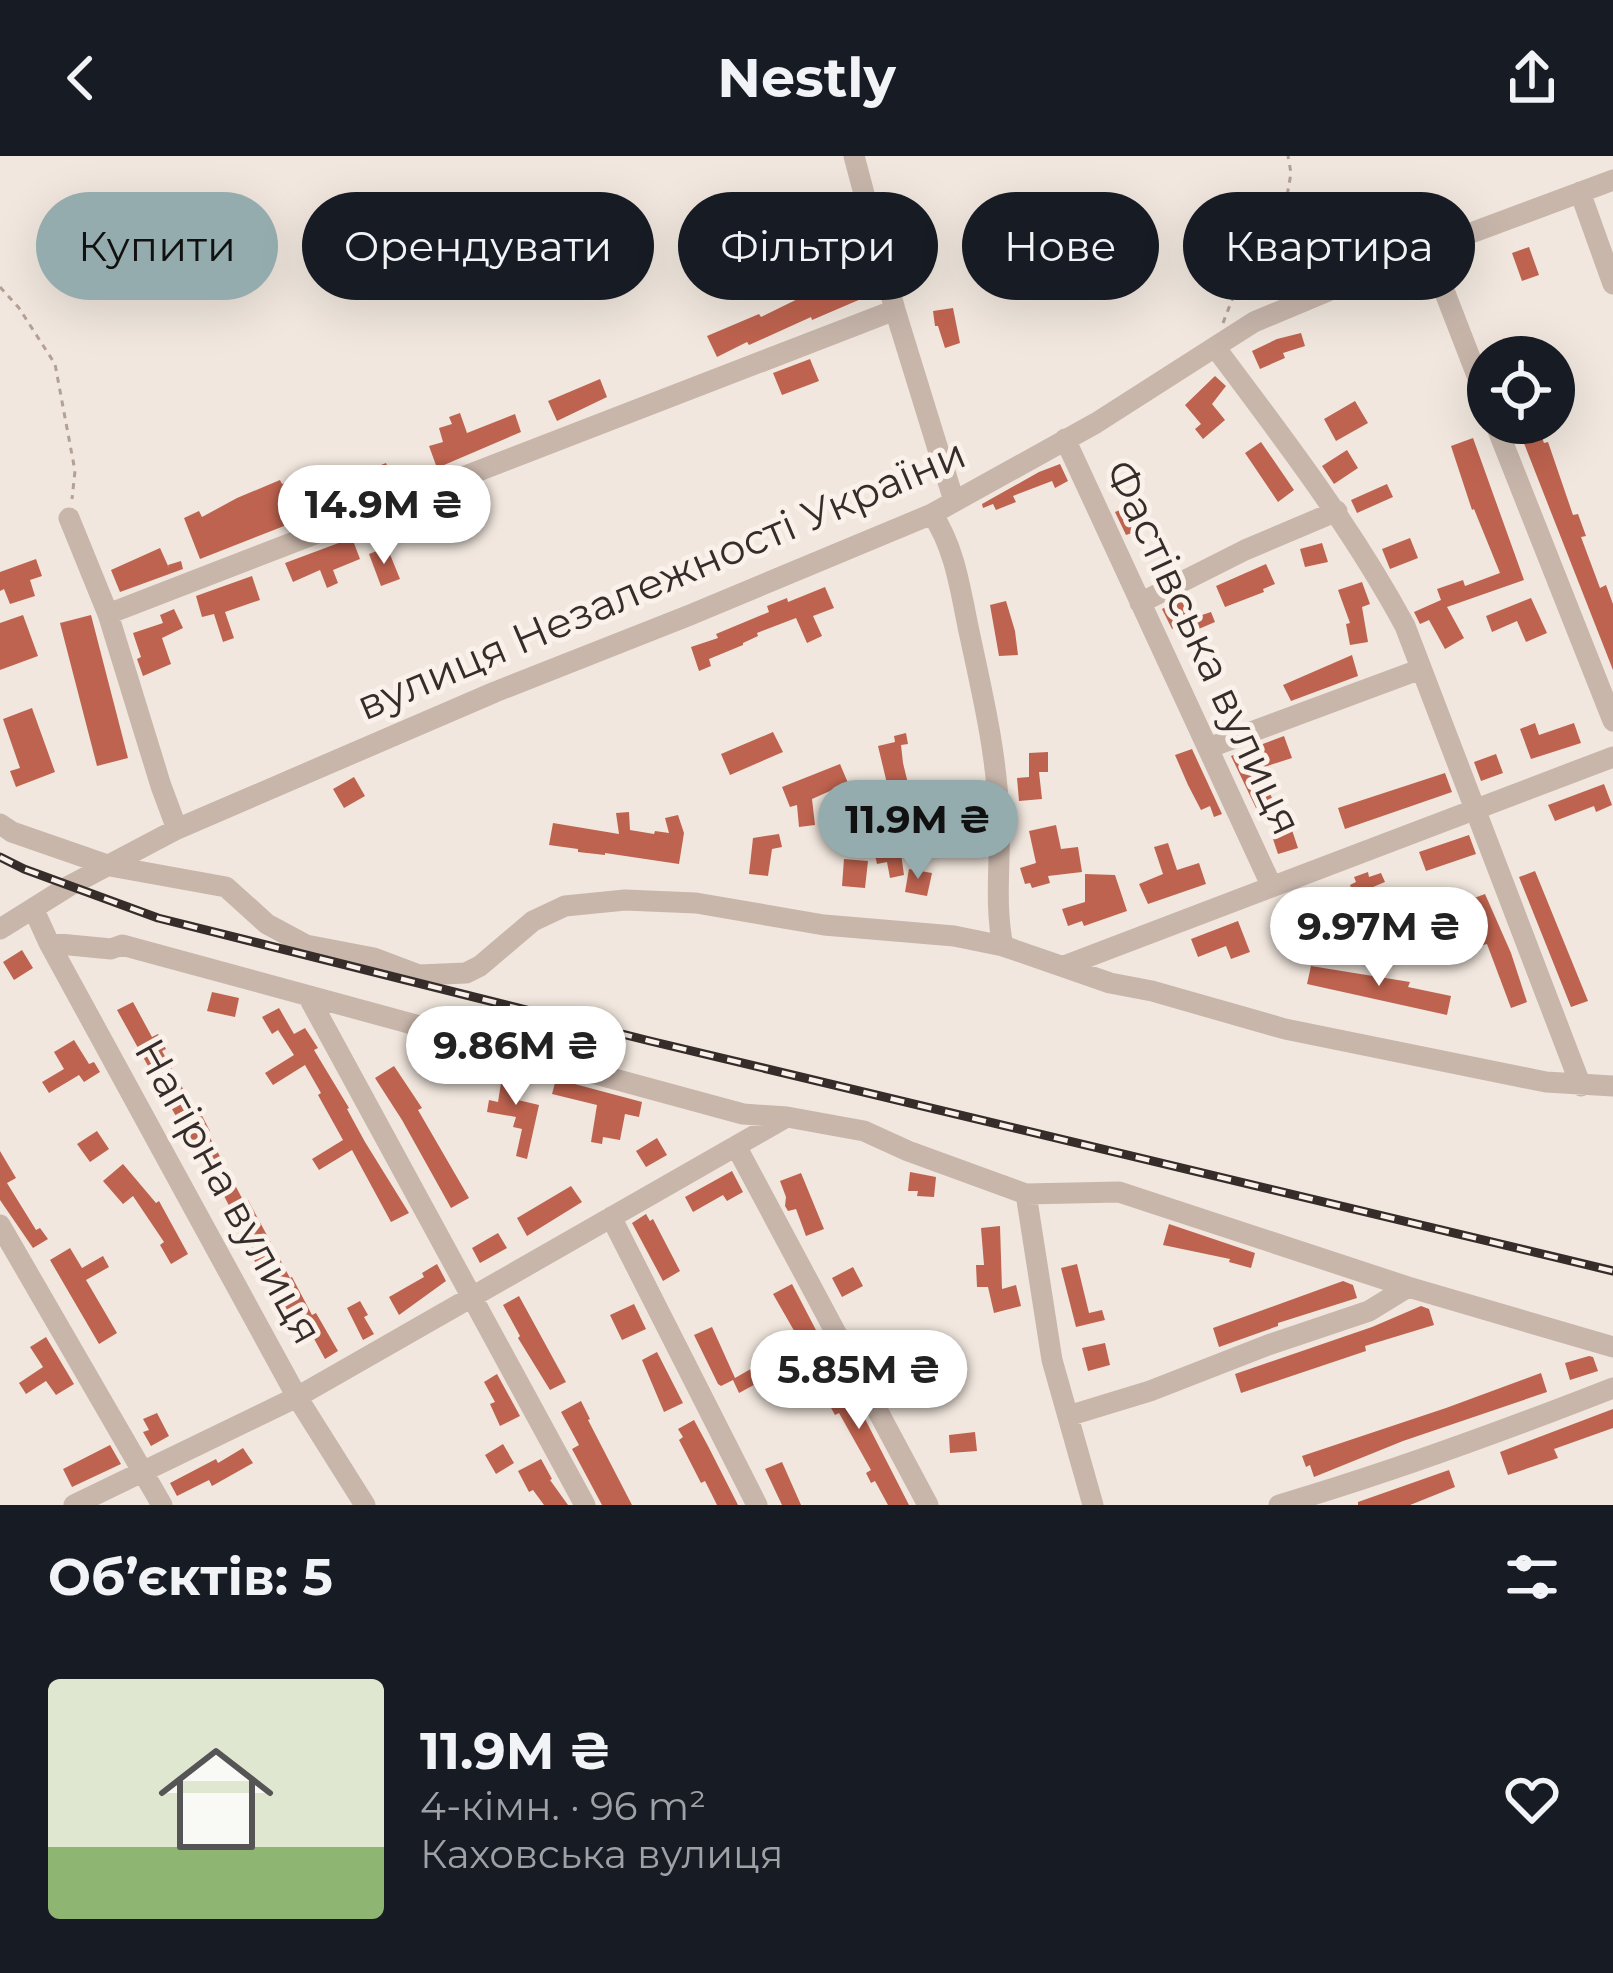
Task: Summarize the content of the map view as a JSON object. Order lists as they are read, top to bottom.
{
  "streets": {
    "street": ["вулиця Незалежності України", "Фастівська вулиця", "Нагірна вулиця"]
  },
  "crossings": [
    ["вулиця Незалежності України", "Фастівська вулиця"],
    ["вулиця Незалежності України", "Нагірна вулиця"]
  ],
  "page": {
    "header": "Nestly",
    "chip": [
      "Купити",
      "Орендувати",
      "Фільтри",
      "Нове",
      "Квартира"
    ],
    "price": [
      "14.9M ₴",
      "11.9M ₴",
      "9.97M ₴",
      "9.86M ₴",
      "5.85M ₴"
    ],
    "heading": "Об’єктів: 5",
    "list": [
      {
        "name": "11.9M ₴",
        "note": "4-кімн. · 96 m² · Каховська вулиця"
      }
    ]
  }
}
